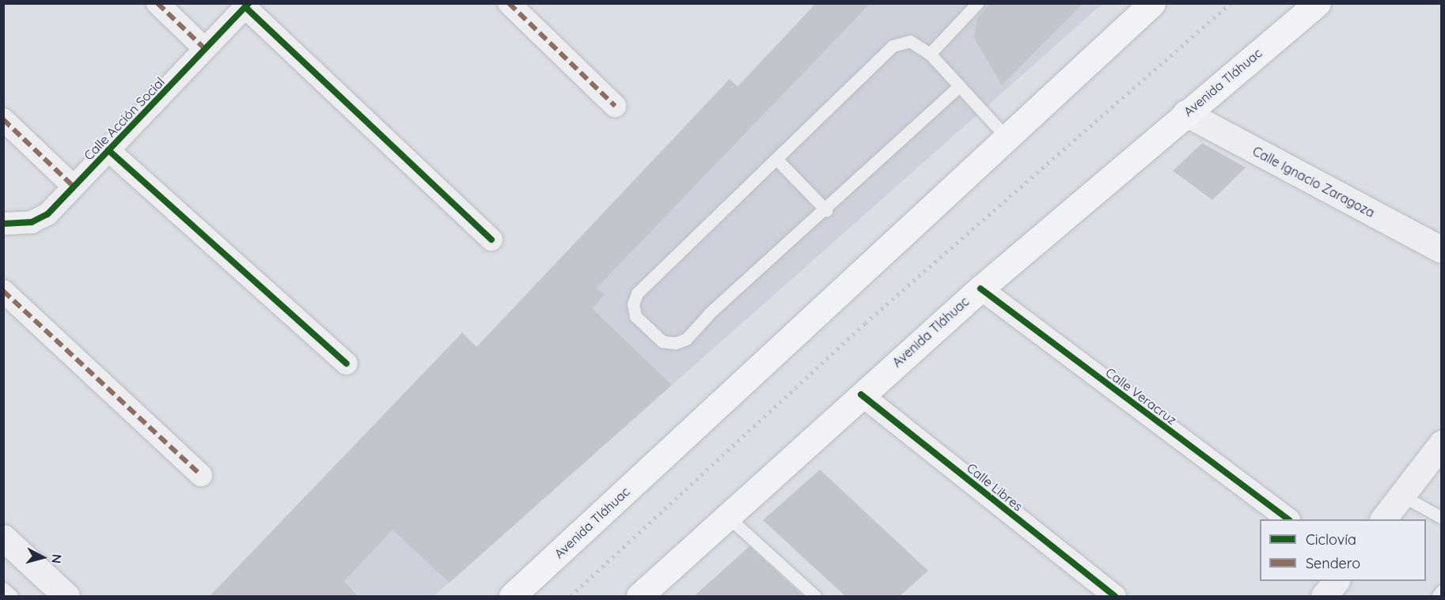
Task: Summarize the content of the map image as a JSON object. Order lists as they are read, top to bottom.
{
  "streets": {
    "main road": ["Avenida Tláhuac"],
    "street": [
      "Calle Acción Social",
      "Calle Ignacio Zaragoza",
      "Calle Veracruz",
      "Calle Libres"
    ]
  },
  "crossings": [
    ["Avenida Tláhuac", "Calle Ignacio Zaragoza"],
    ["Avenida Tláhuac", "Calle Veracruz"],
    ["Avenida Tláhuac", "Calle Libres"]
  ],
  "legend": ["Ciclovía", "Sendero"],
  "north": "right"
}
